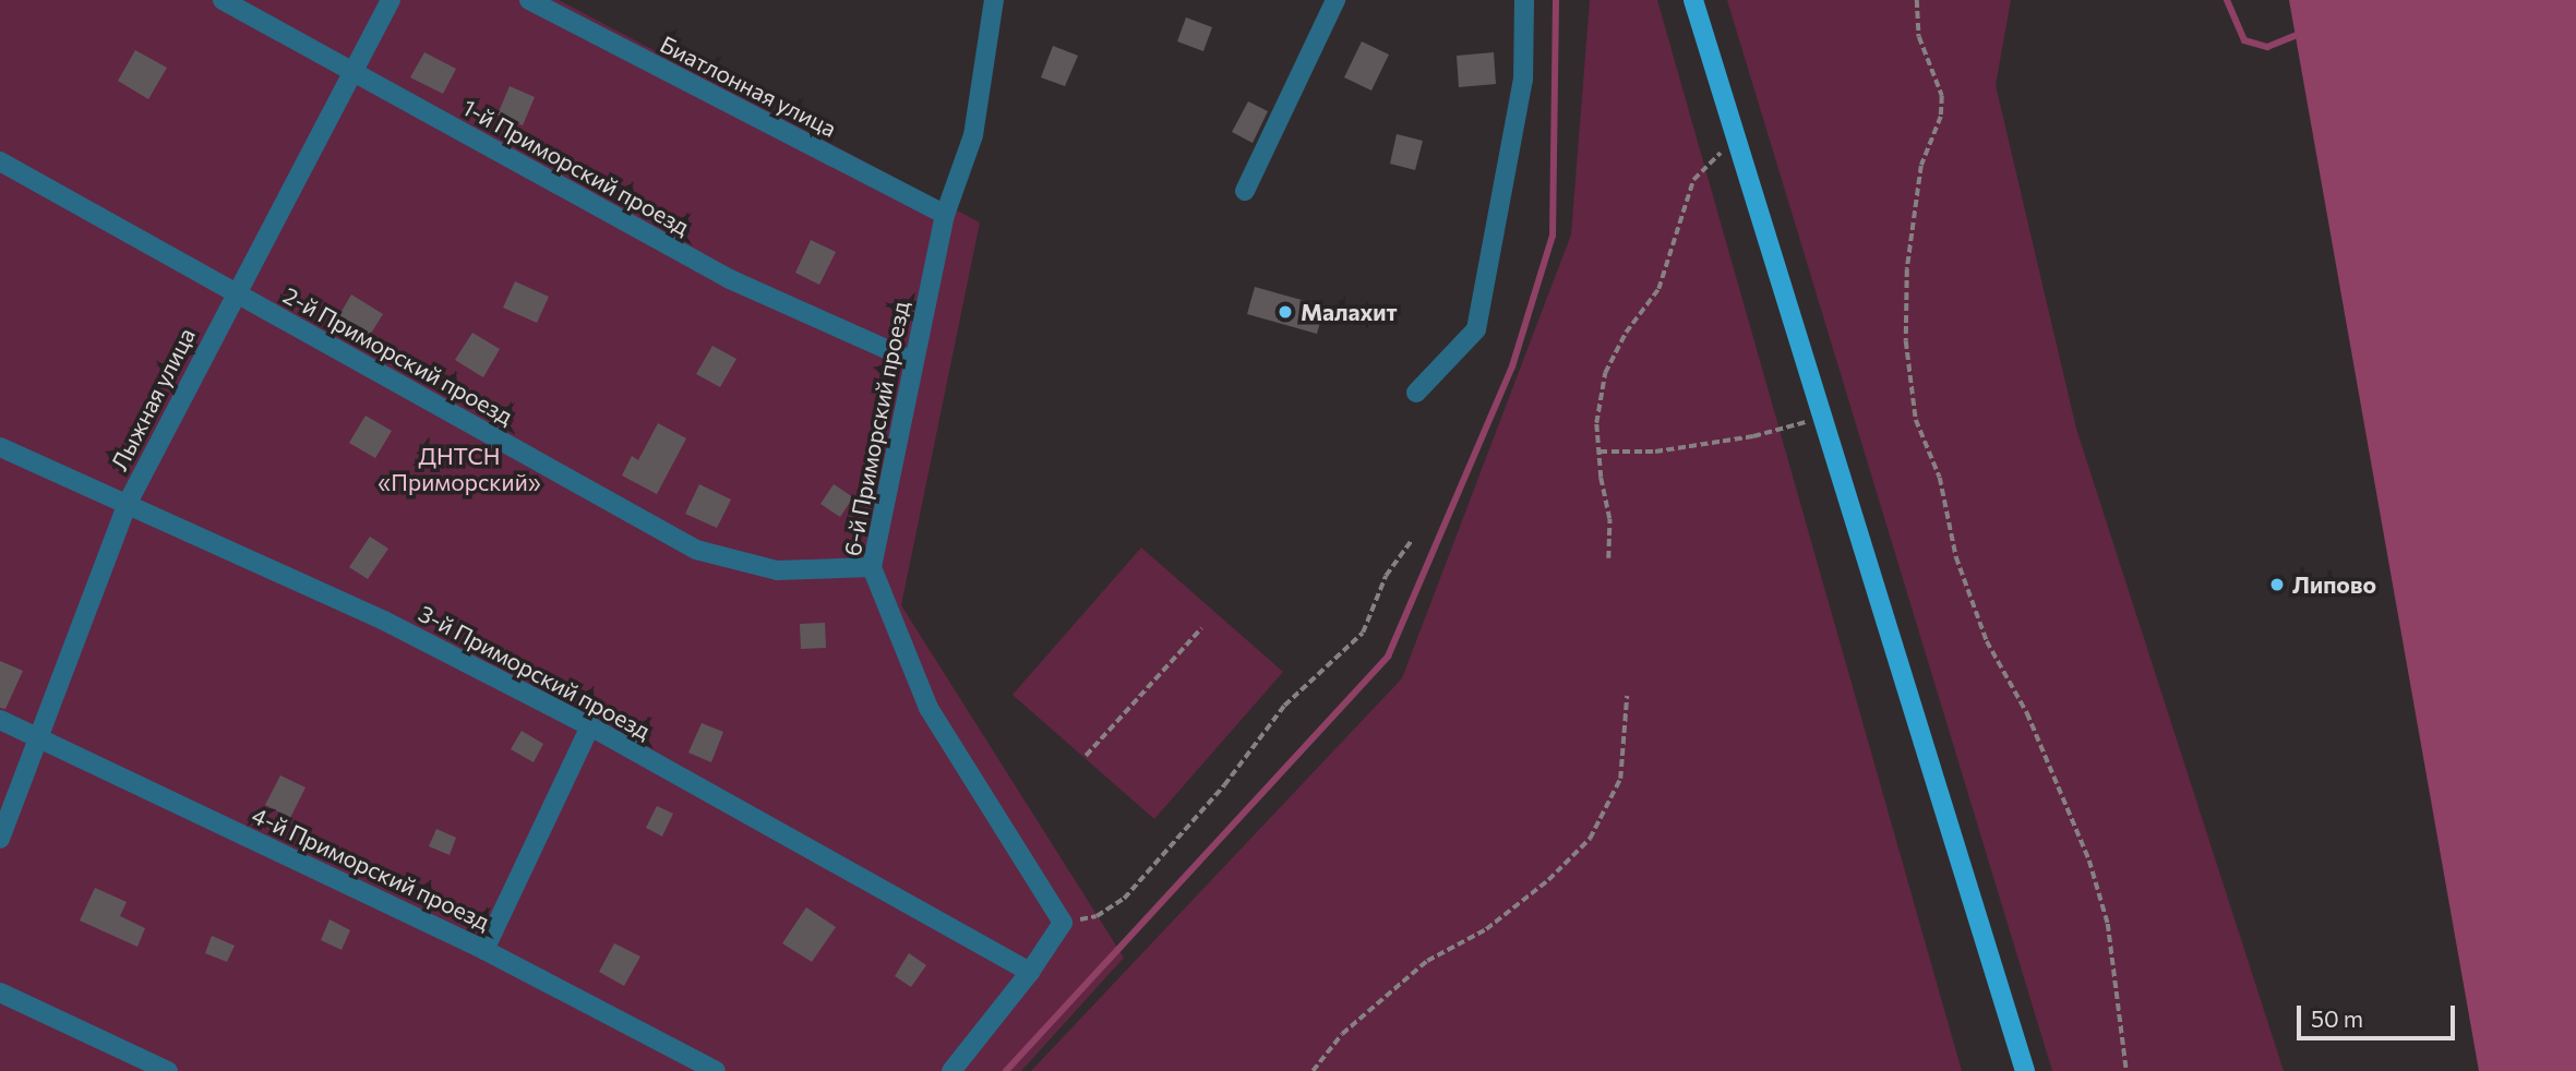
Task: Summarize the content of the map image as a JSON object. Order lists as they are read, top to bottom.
{
  "streets": {
    "street": [
      "Биатлонная улица",
      "1-й Приморский проезд",
      "2-й Приморский проезд",
      "Лыжная улица",
      "6-й Приморский проезд",
      "3-й Приморский проезд",
      "4-й Приморский проезд"
    ]
  },
  "crossings": [
    ["Биатлонная улица", "6-й Приморский проезд"],
    ["1-й Приморский проезд", "Лыжная улица"],
    ["1-й Приморский проезд", "6-й Приморский проезд"],
    ["2-й Приморский проезд", "Лыжная улица"],
    ["2-й Приморский проезд", "6-й Приморский проезд"],
    ["Лыжная улица", "3-й Приморский проезд"],
    ["Лыжная улица", "4-й Приморский проезд"]
  ],
  "parks": ["ДНТСН «Приморский»"],
  "places": ["Малахит", "Липово"],
  "scale_bar": "50 m"
}
